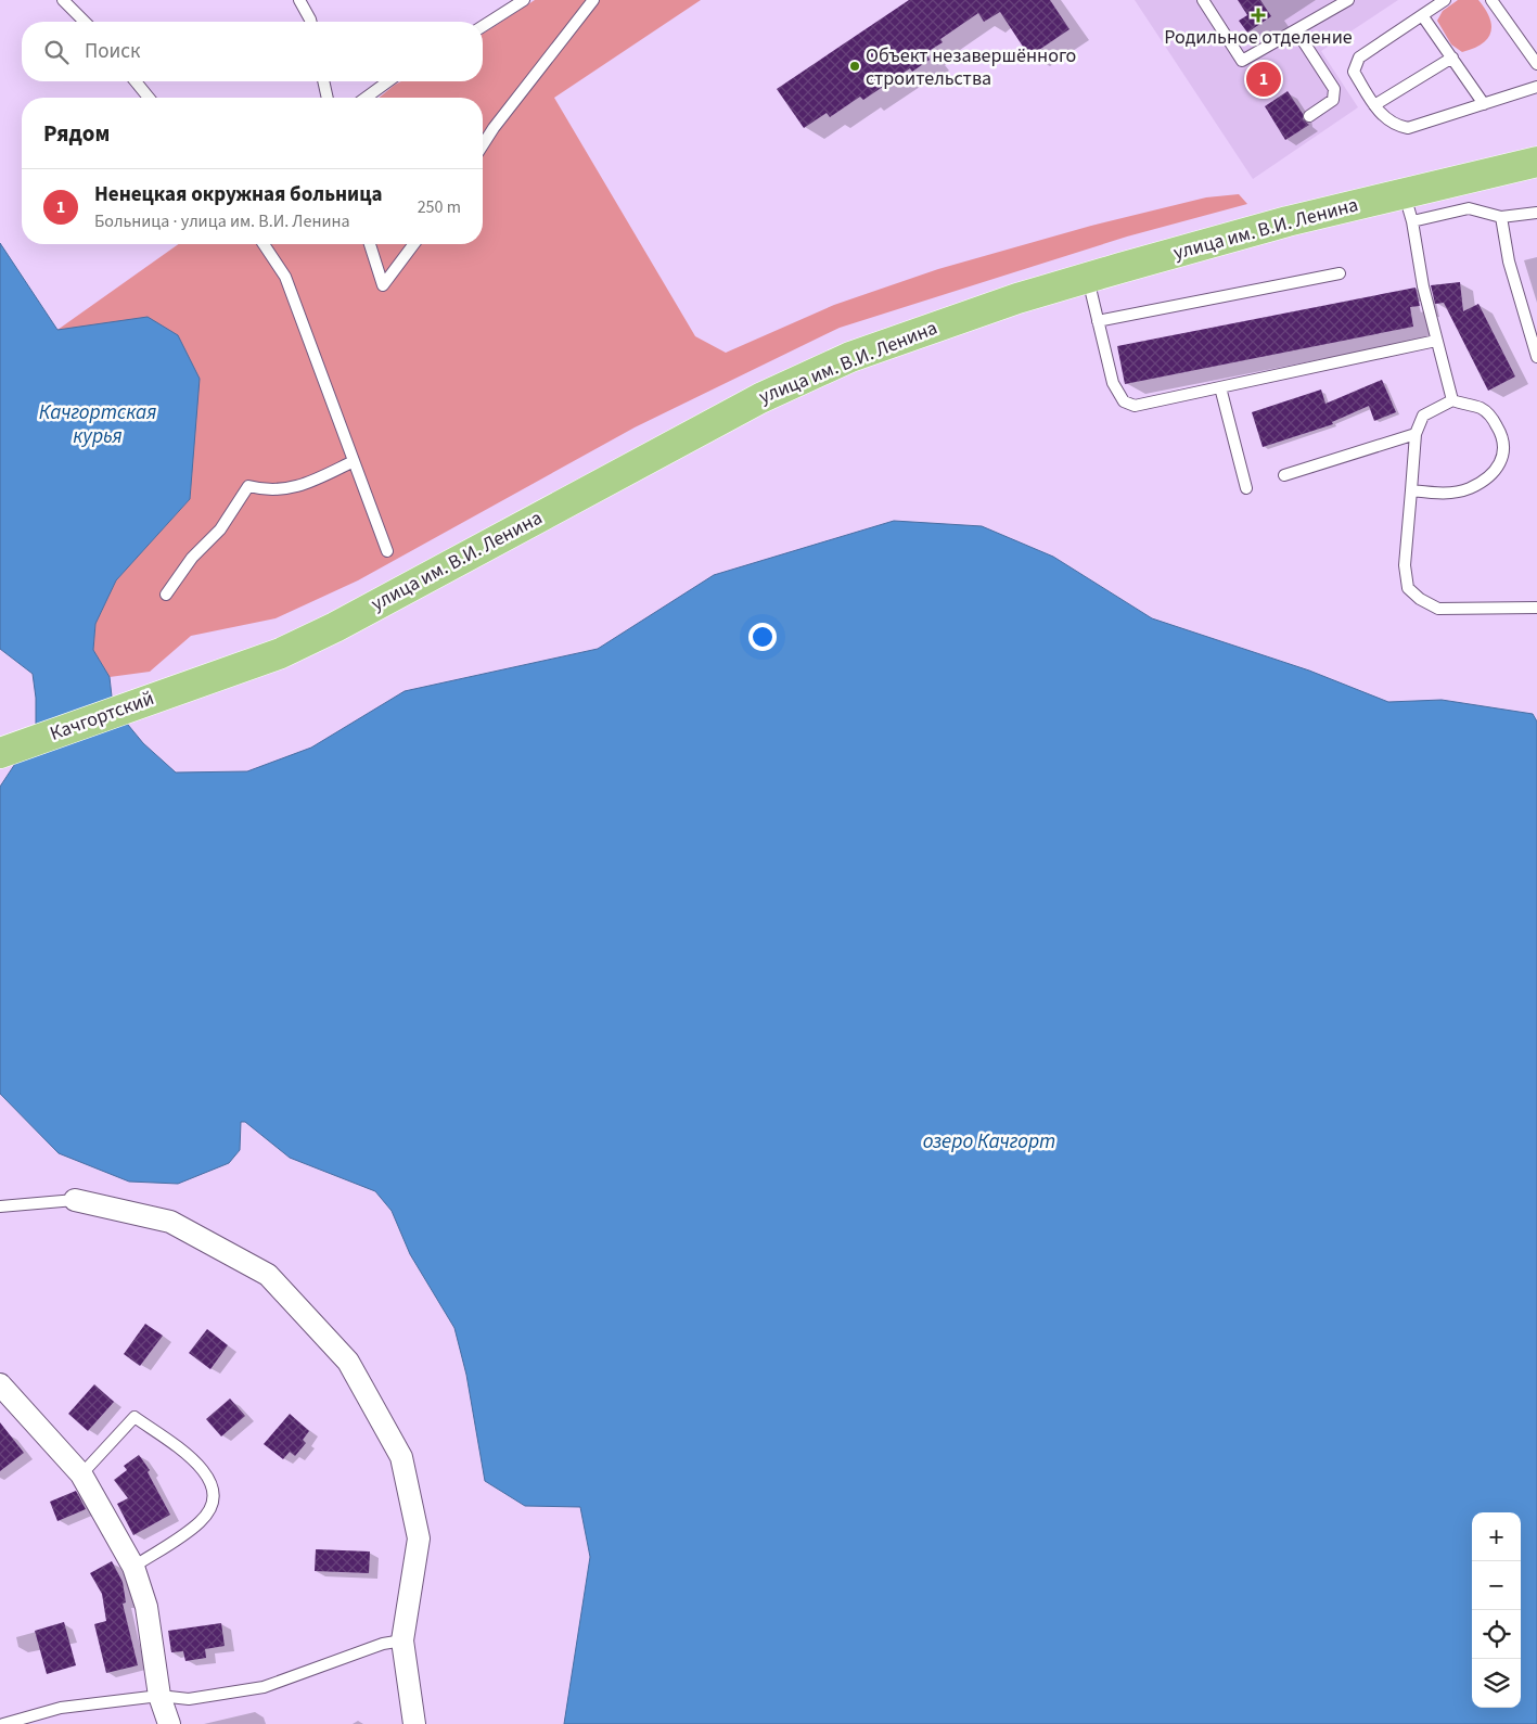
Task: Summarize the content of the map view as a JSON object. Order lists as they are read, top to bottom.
{
  "streets": {
    "main road": ["улица им. В.И. Ленина", "Качгортский"]
  },
  "crossings": [
    ["улица им. В.И. Ленина", "Качгортский"]
  ],
  "water": ["Качгортская курья", "озеро Качгорт"],
  "places": {
    "health": ["Родильное отделение"],
    "other": ["Объект незавершённого строительства"]
  },
  "page": {
    "search": "Поиск",
    "pins": "1",
    "heading": "Рядом",
    "list": [
      {
        "mark": "1",
        "name": "Ненецкая окружная больница",
        "note": "Больница · улица им. В.И. Ленина",
        "value": "250 m"
      }
    ],
    "map_buttons": ["+", "−"]
  }
}
